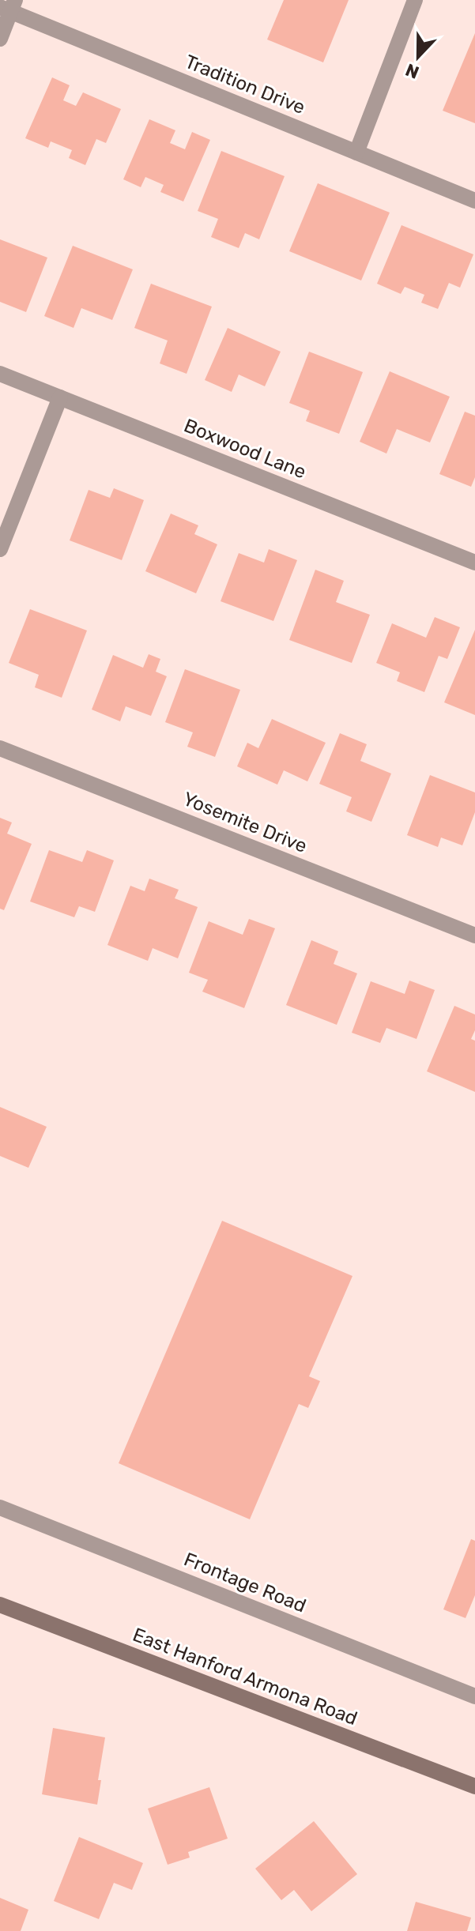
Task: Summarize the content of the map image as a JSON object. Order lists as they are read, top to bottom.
{
  "streets": {
    "main road": ["East Hanford Armona Road"],
    "street": [
      "Tradition Drive",
      "Boxwood Lane",
      "Yosemite Drive",
      "Frontage Road"
    ]
  },
  "north": "bottom"
}
